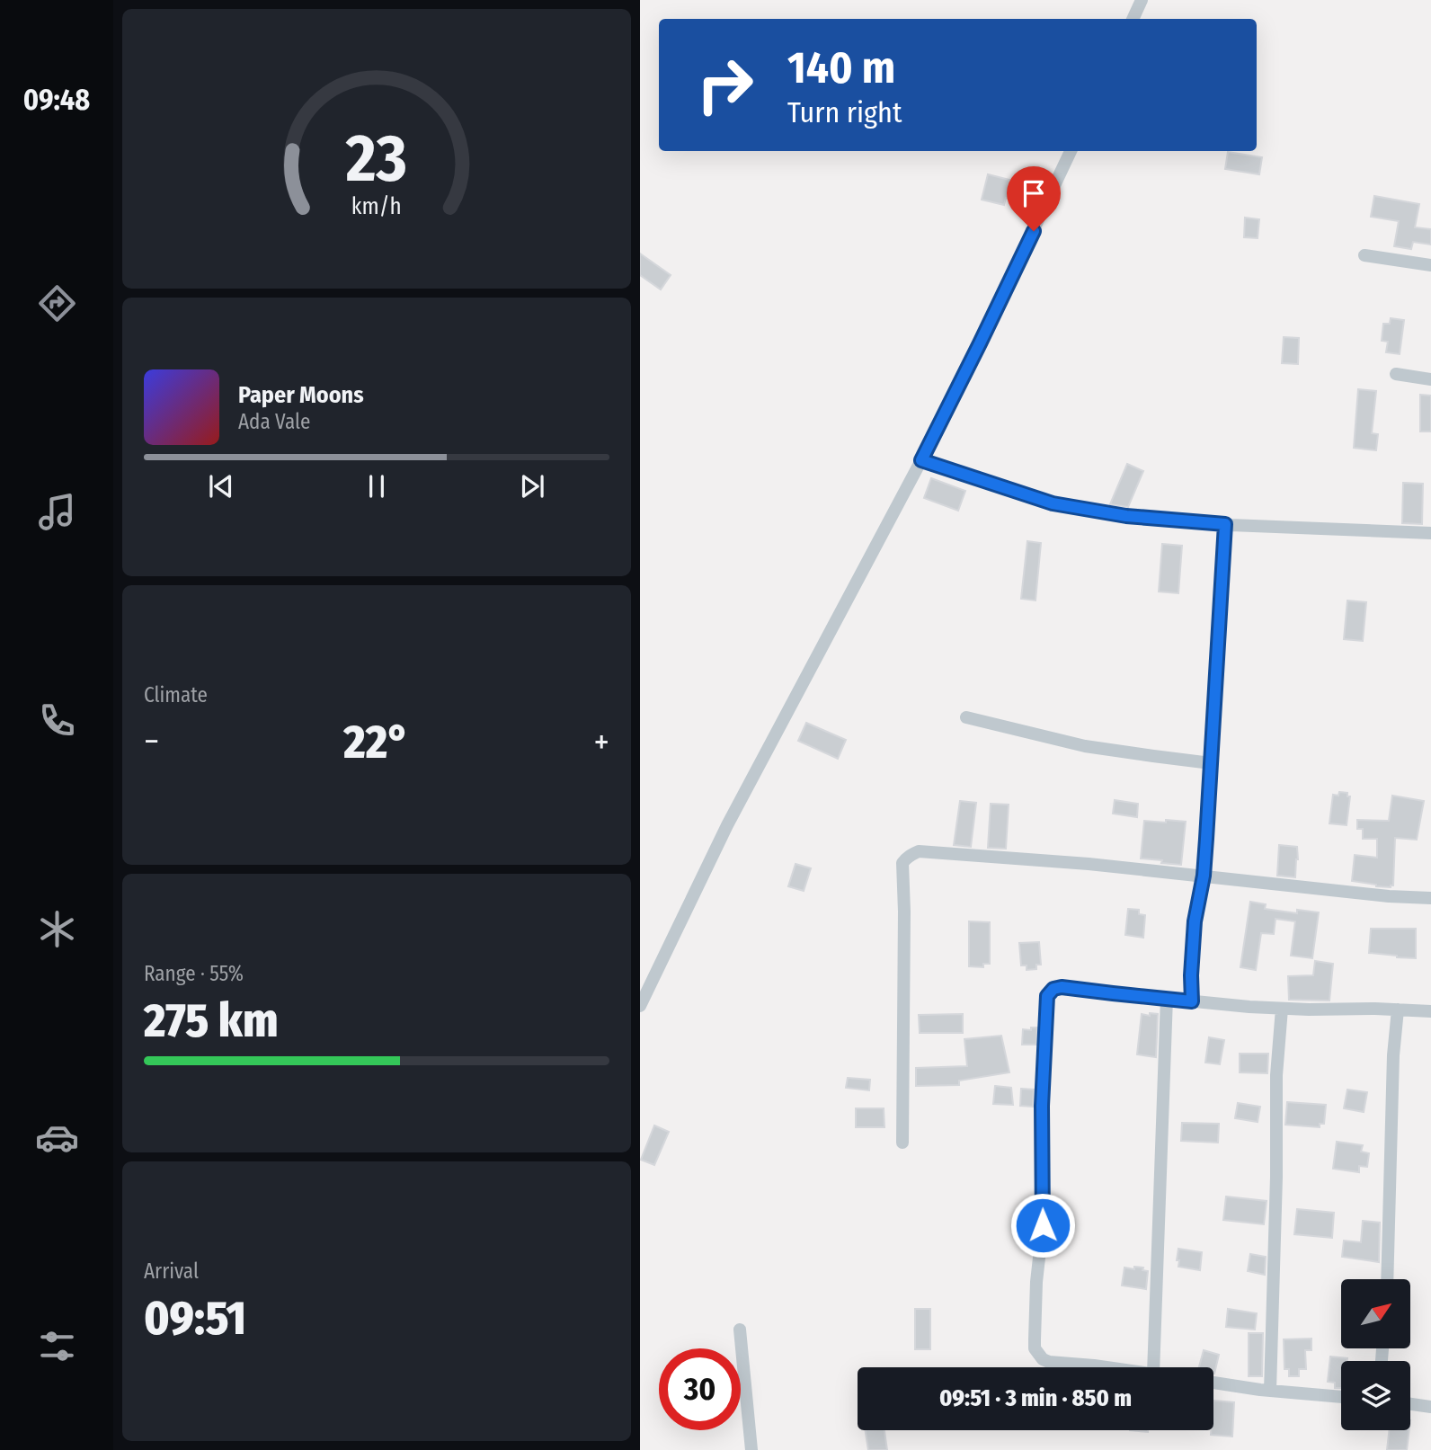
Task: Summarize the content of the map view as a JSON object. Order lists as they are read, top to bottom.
{
  "north": "top right",
  "page": {
    "tabs": "09:48",
    "turn": ["140 m", "Turn right"],
    "song": ["Paper Moons", "Ada Vale"],
    "tile": [
      "Climate",
      ["Range · 55%", "275 km"],
      ["Arrival", "09:51"]
    ],
    "heat": ["−", "22°", "+"],
    "limit": "30",
    "trip": "09:51 · 3 min · 850 m",
    "gauge": ["23", "km/h"]
  }
}
